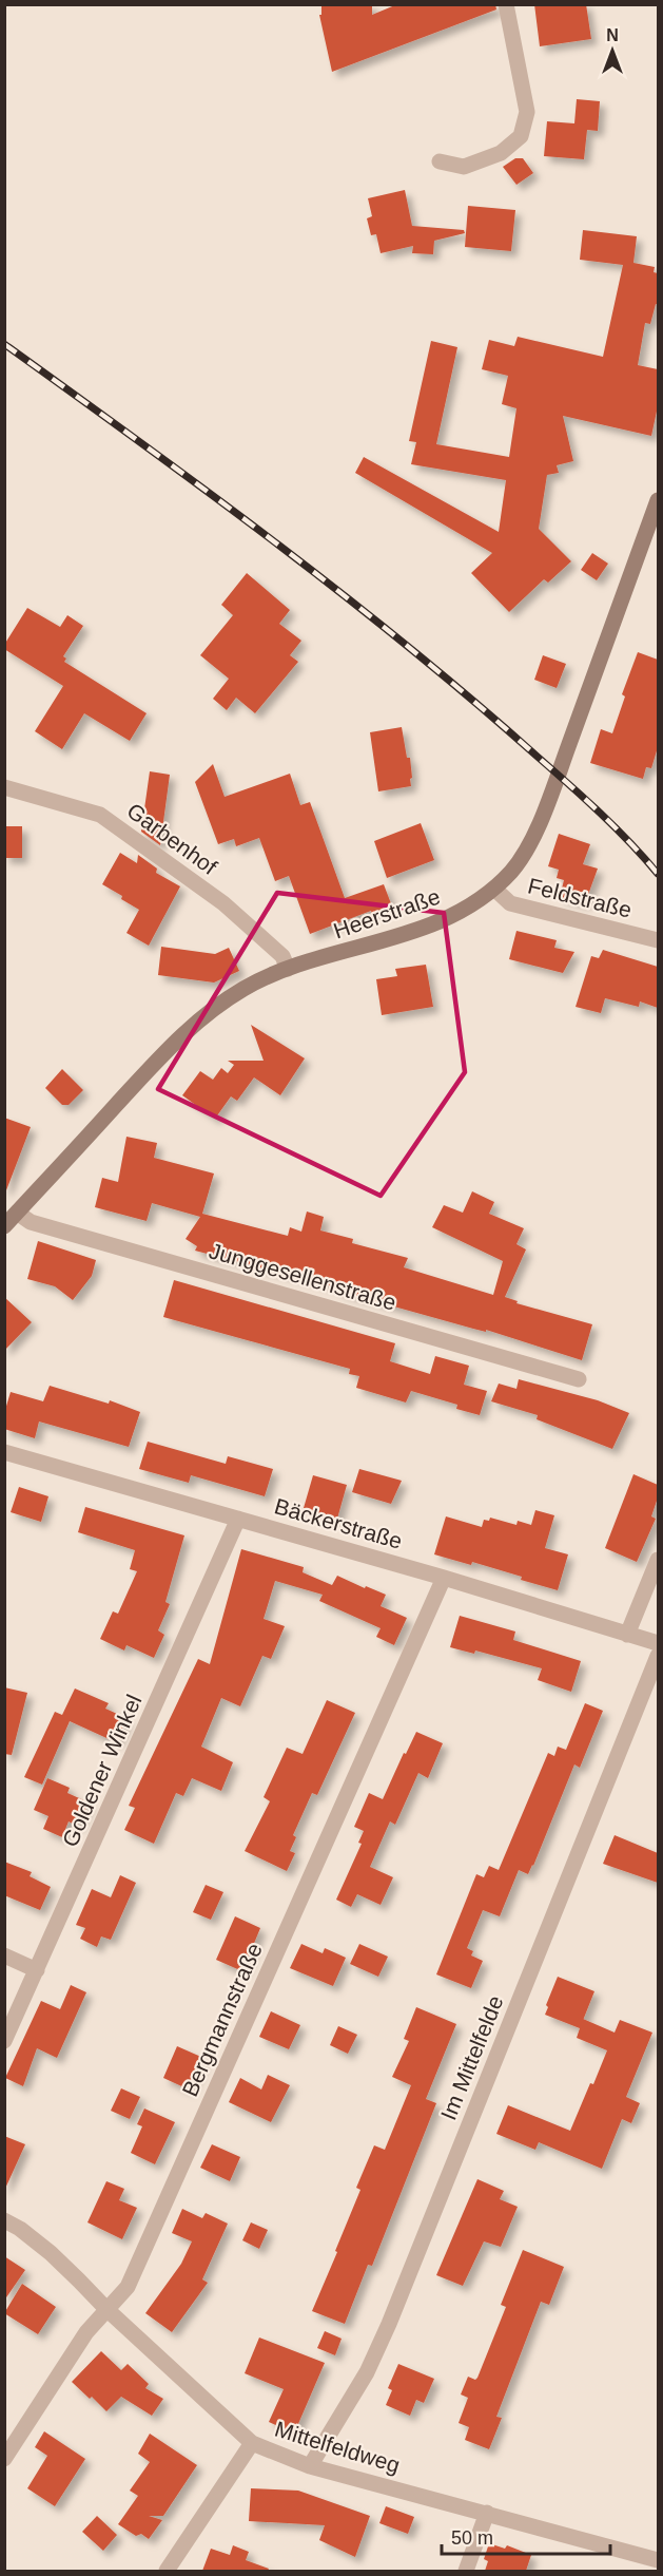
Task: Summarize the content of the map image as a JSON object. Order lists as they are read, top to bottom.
{
  "streets": {
    "street": [
      "Garbenhof",
      "Feldstraße",
      "Heerstraße",
      "Junggesellenstraße",
      "Bäckerstraße",
      "Goldener Winkel",
      "Bergmannstraße",
      "Im Mittelfelde",
      "Mittelfeldweg"
    ]
  },
  "crossings": [
    ["Garbenhof", "Heerstraße"],
    ["Feldstraße", "Heerstraße"],
    ["Heerstraße", "Junggesellenstraße"],
    ["Bäckerstraße", "Goldener Winkel"],
    ["Bäckerstraße", "Bergmannstraße"],
    ["Bergmannstraße", "Mittelfeldweg"],
    ["Im Mittelfelde", "Mittelfeldweg"]
  ],
  "scale_bar": "50 m",
  "north": "top"
}
